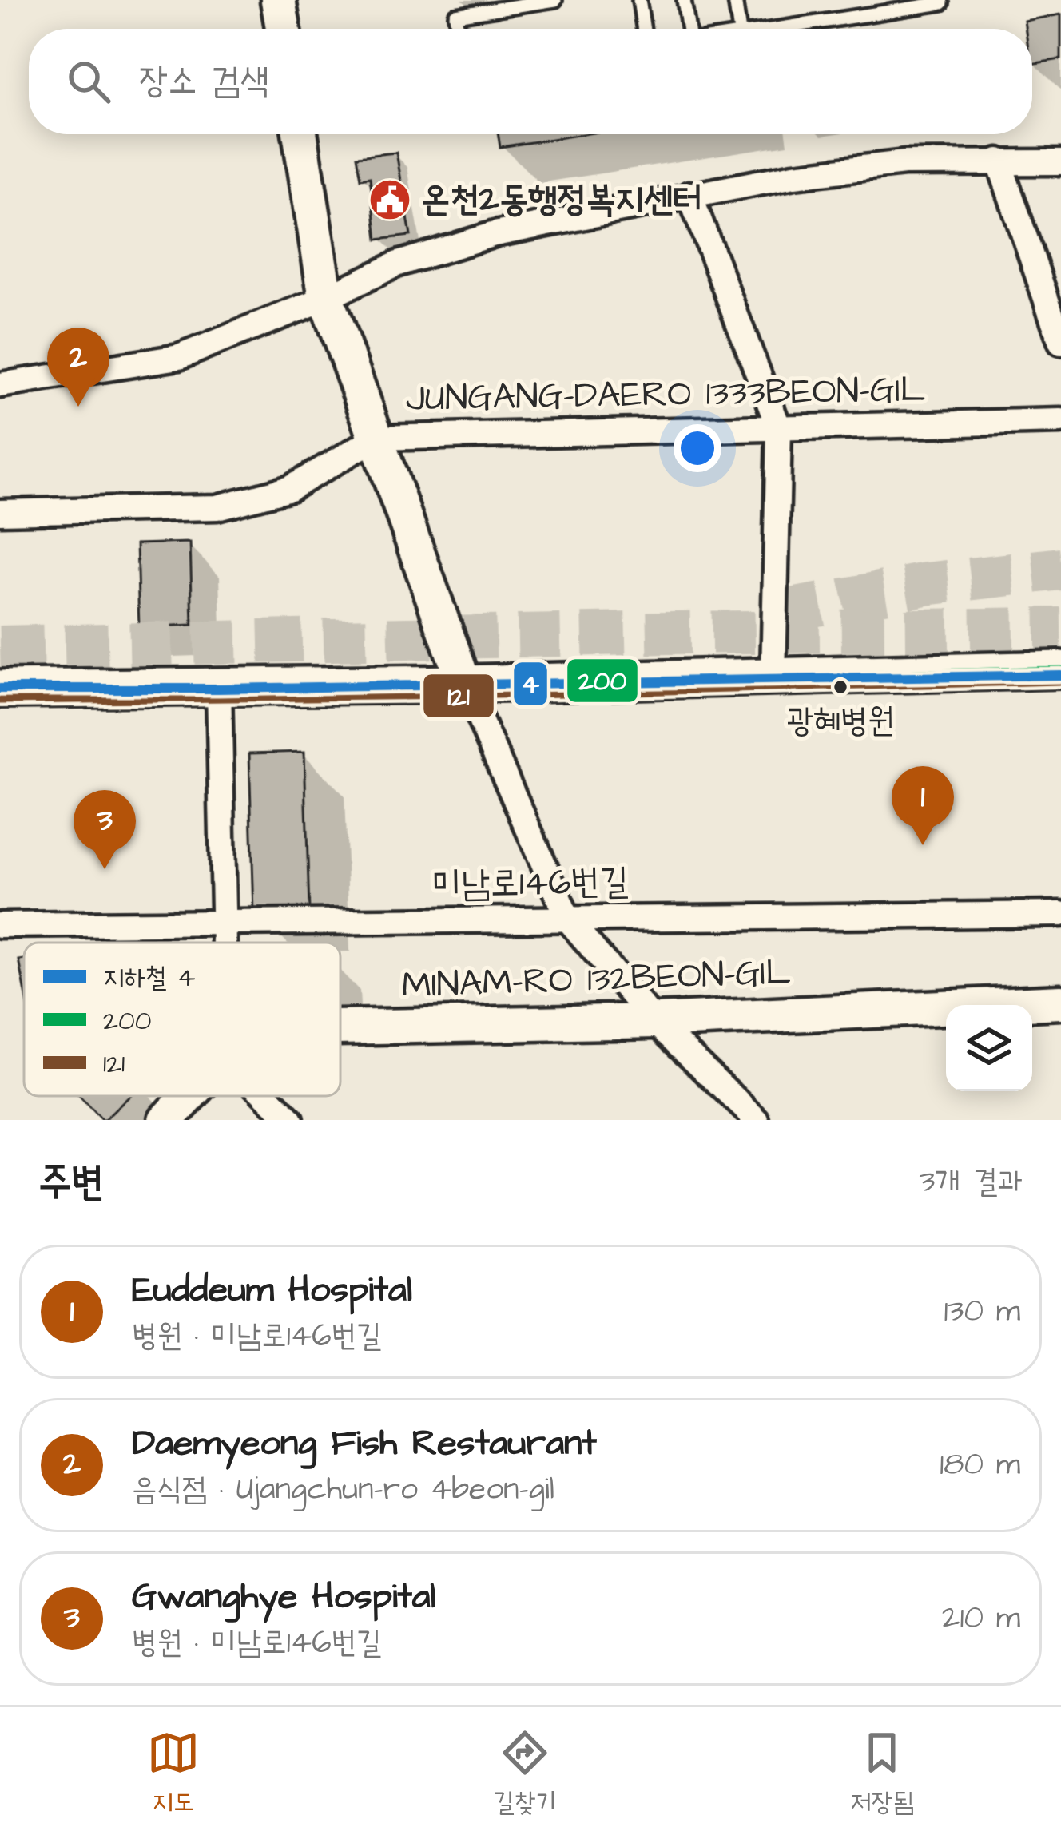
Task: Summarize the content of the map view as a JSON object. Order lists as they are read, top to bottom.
{
  "streets": {
    "street": ["JUNGANG-DAERO 1333BEON-GIL", "미남로146번길", "MINAM-RO 132BEON-GIL"]
  },
  "places": {
    "public building": ["온천2동행정복지센터"],
    "other": ["광혜병원"]
  },
  "lines": ["transit line 200", "metro line 4", "transit line 121"],
  "legend": ["지하철 4", "200", "121"],
  "page": {
    "search": "장소 검색",
    "pins": ["2", "1", "3"],
    "heading": ["주변", "3개 결과"],
    "list": [
      {
        "mark": "1",
        "name": "Euddeum Hospital",
        "note": "병원 · 미남로146번길",
        "value": "130 m"
      },
      {
        "mark": "2",
        "name": "Daemyeong Fish Restaurant",
        "note": "음식점 · Ujangchun-ro 4beon-gil",
        "value": "180 m"
      },
      {
        "mark": "3",
        "name": "Gwanghye Hospital",
        "note": "병원 · 미남로146번길",
        "value": "210 m"
      }
    ],
    "nav": ["지도", "길찾기", "저장됨"]
  }
}
